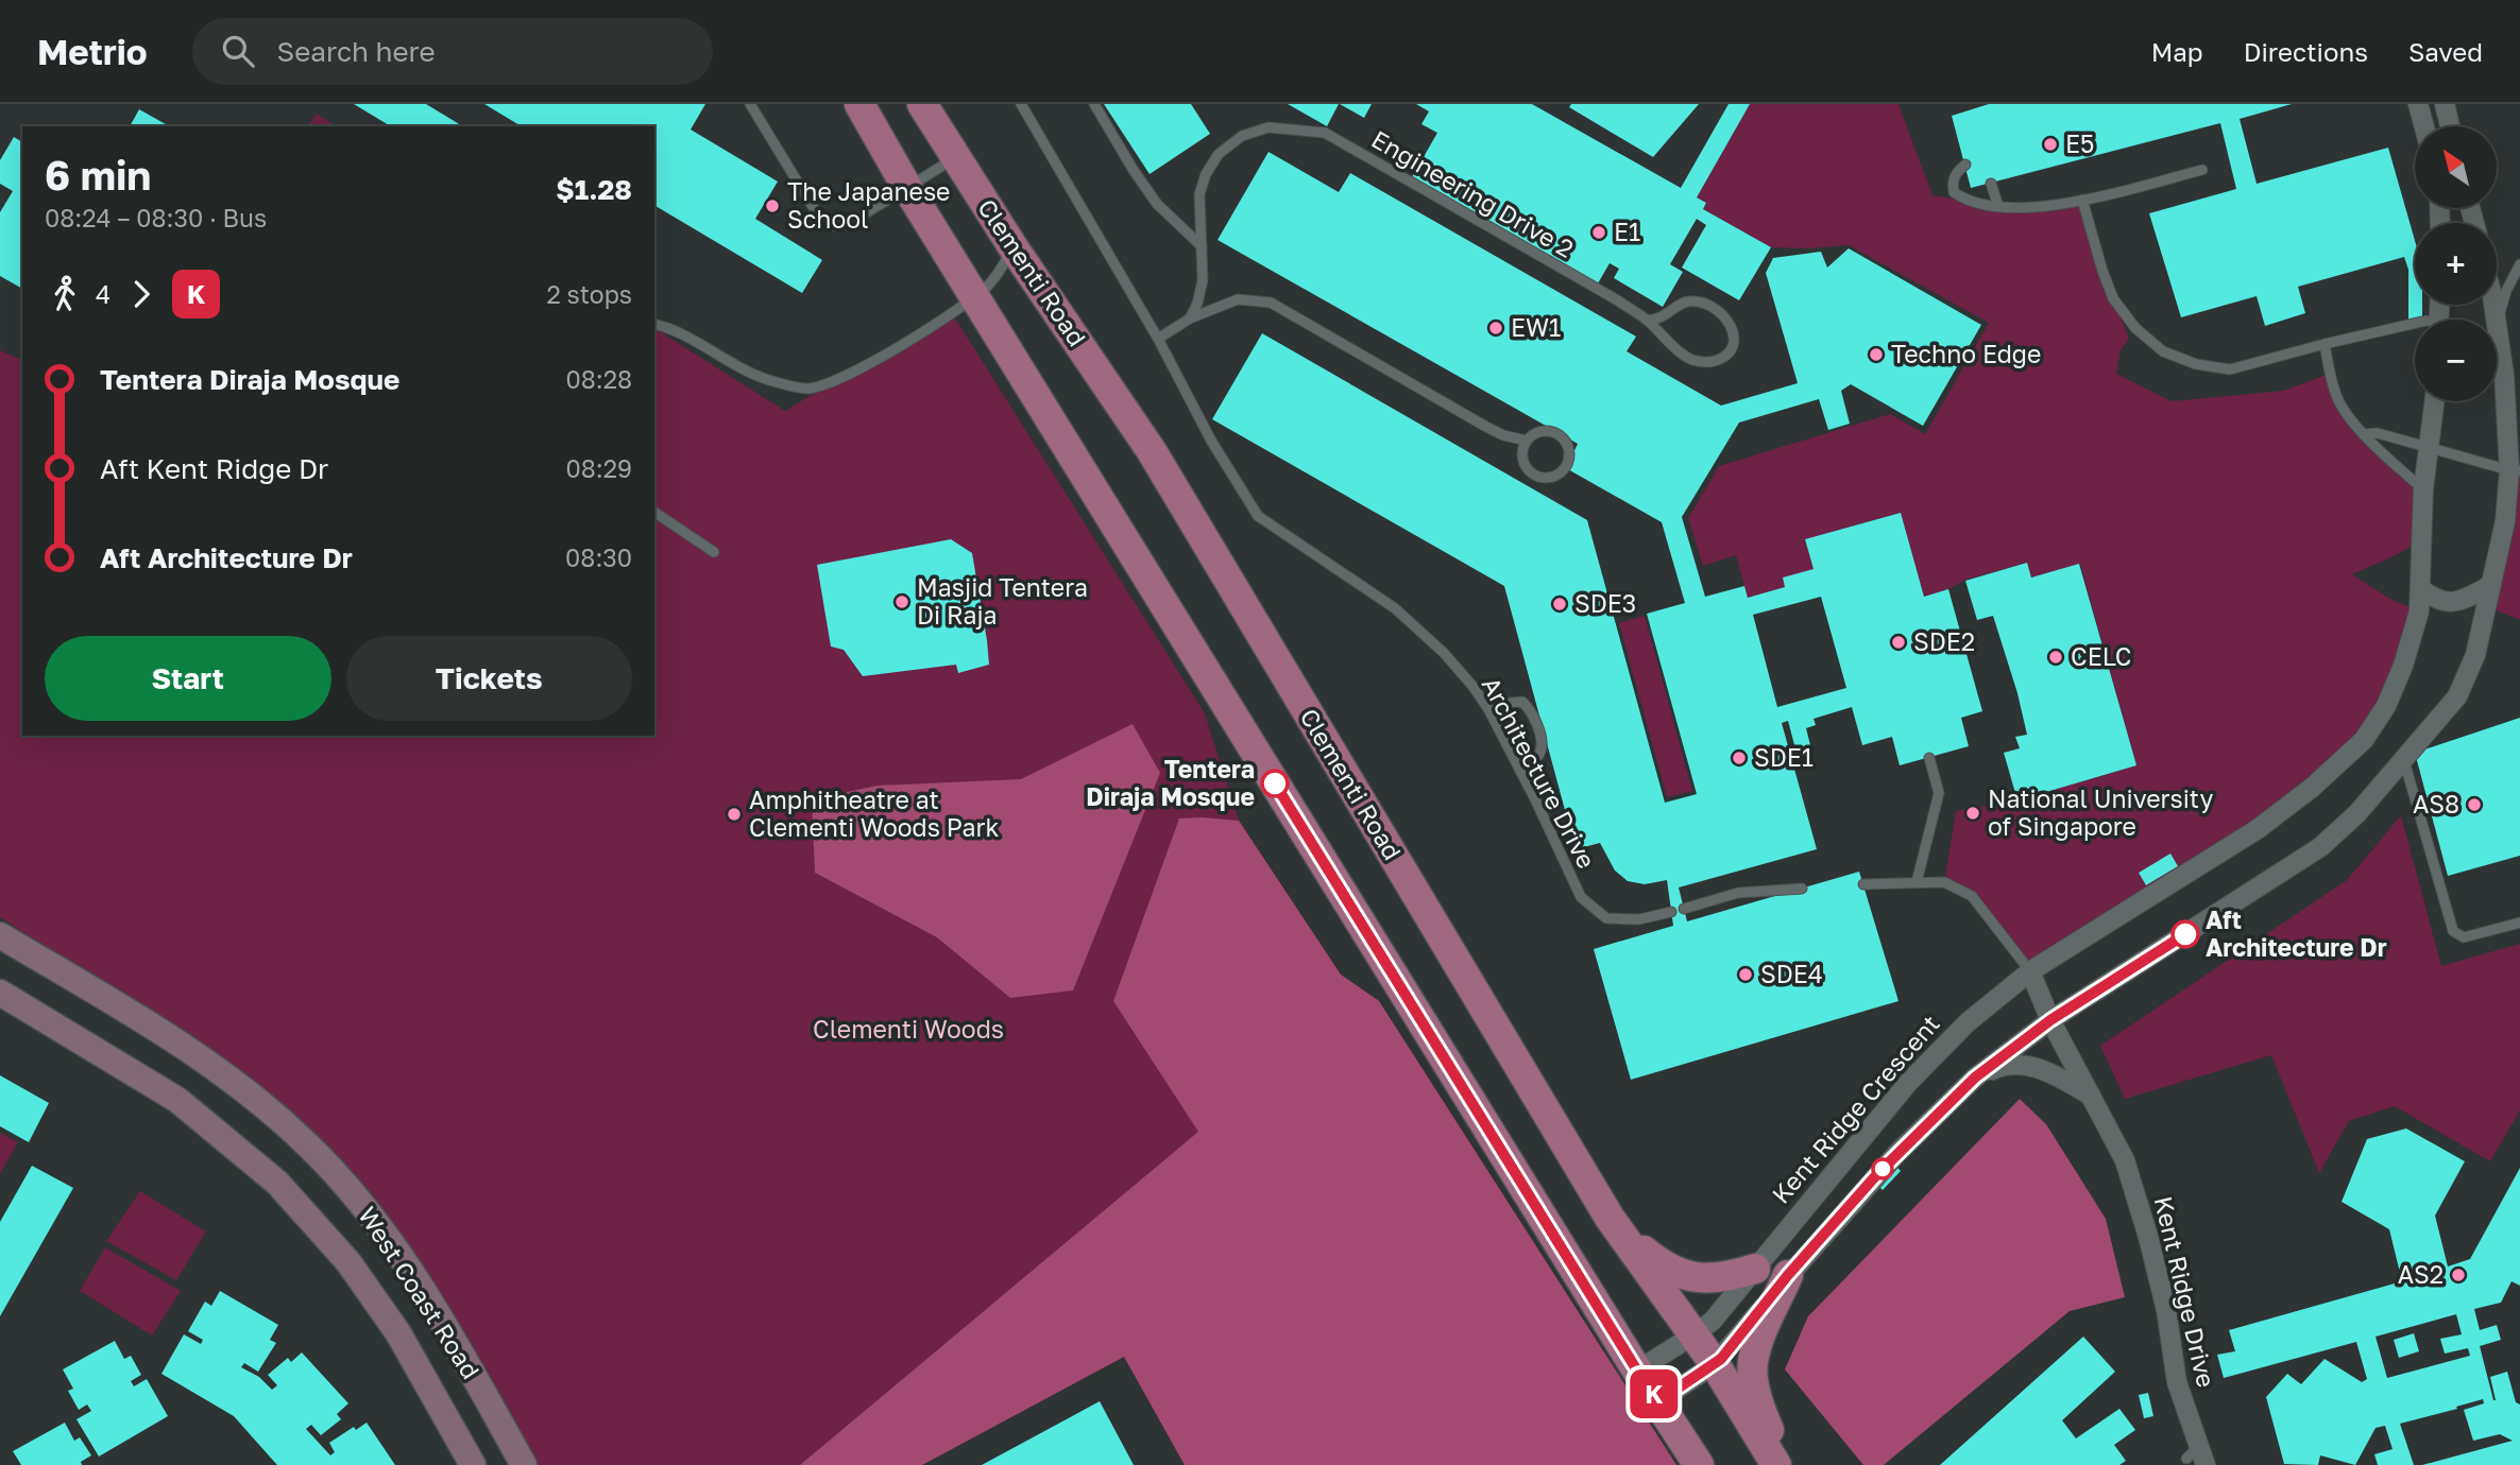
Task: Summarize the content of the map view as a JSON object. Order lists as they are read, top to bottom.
{
  "streets": {
    "main road": ["Clementi Road", "West Coast Road"],
    "street": ["Kent Ridge Crescent", "Kent Ridge Drive"],
    "lane": ["Engineering Drive 2", "Architecture Drive"]
  },
  "crossings": [
    ["Clementi Road", "Kent Ridge Crescent"],
    ["Kent Ridge Crescent", "Kent Ridge Drive"]
  ],
  "parks": ["Clementi Woods"],
  "places": [
    "E5",
    "The Japanese School",
    "E1",
    "EW1",
    "Techno Edge",
    "Masjid Tentera Di Raja",
    "SDE3",
    "SDE2",
    "CELC",
    "SDE1",
    "Tentera Diraja Mosque",
    "AS8",
    "National University of Singapore",
    "Amphitheatre at Clementi Woods Park",
    "Aft Architecture Dr",
    "SDE4",
    "AS2"
  ],
  "lines": ["bus line K"],
  "north": "top left",
  "page": {
    "header": "Metrio",
    "search": "Search here",
    "nav": ["Map", "Directions", "Saved"],
    "on_map": "K",
    "map_buttons": ["+", "−"],
    "heading": ["6 min", "08:24 – 08:30 · Bus", "$1.28"],
    "legs": ["4", "K", "2 stops"],
    "list": [
      {
        "name": "Tentera Diraja Mosque",
        "value": "08:28"
      },
      {
        "name": "Aft Kent Ridge Dr",
        "value": "08:29"
      },
      {
        "name": "Aft Architecture Dr",
        "value": "08:30"
      }
    ],
    "buttons": ["Start", "Tickets"]
  }
}
